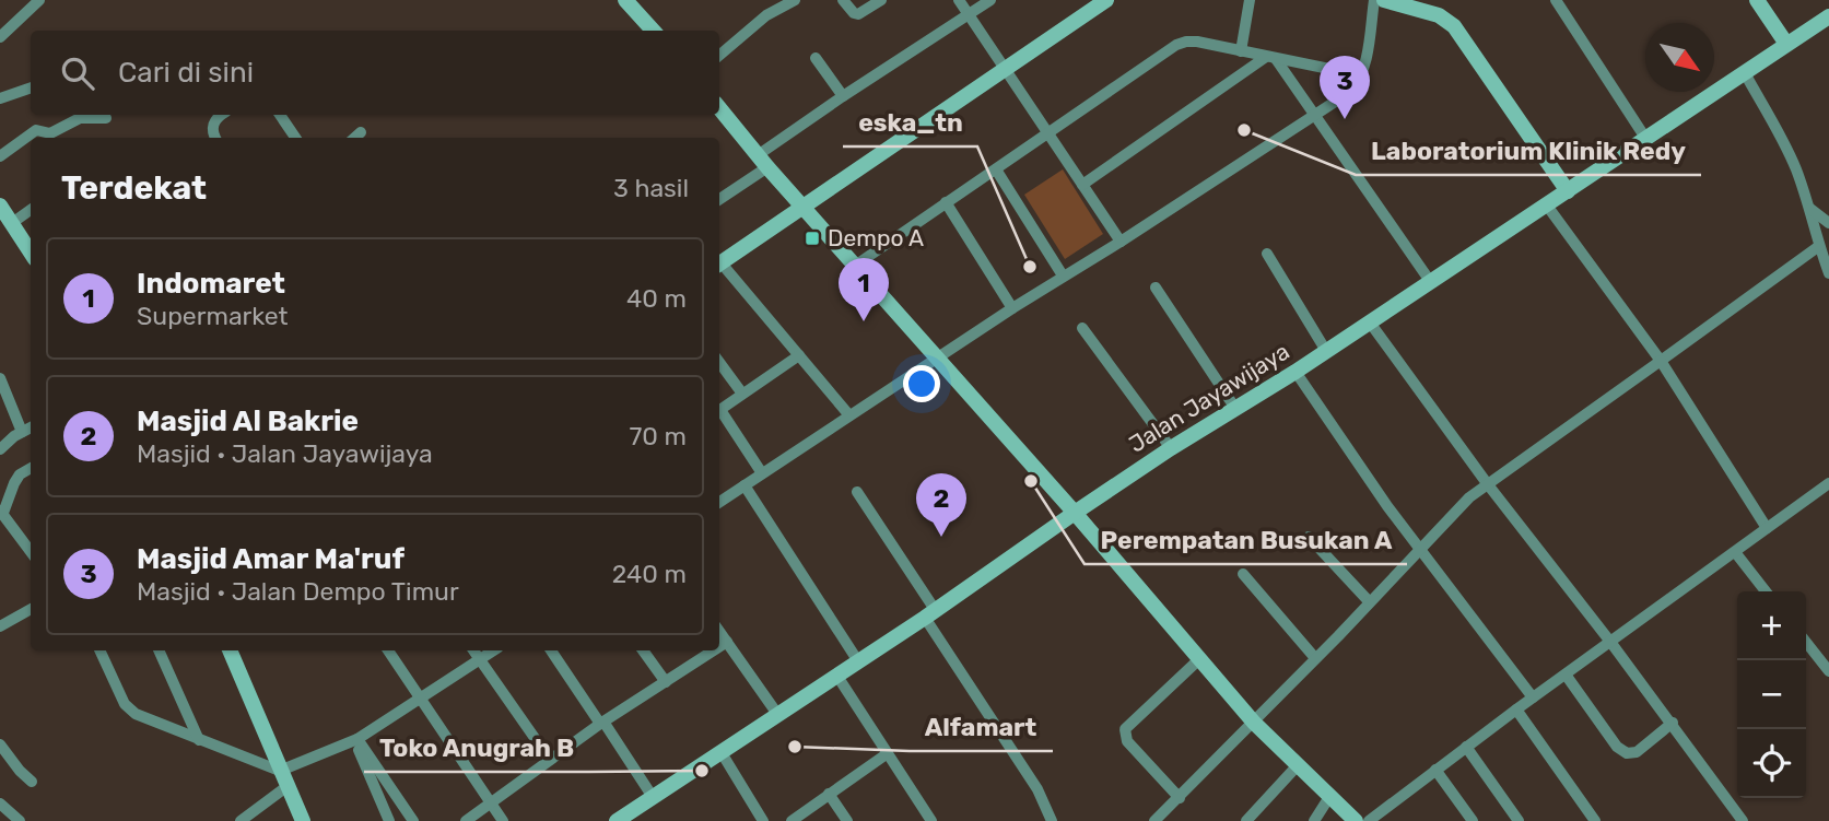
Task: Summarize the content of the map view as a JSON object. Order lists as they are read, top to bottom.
{
  "streets": {
    "main road": ["Jalan Jayawijaya"]
  },
  "places": {
    "other": [
      "Laboratorium Klinik Redy",
      "eska_tn",
      "Perempatan Busukan A",
      "Alfamart",
      "Toko Anugrah B"
    ],
    "transit": ["Dempo A"]
  },
  "north": "bottom right",
  "page": {
    "search": "Cari di sini",
    "pins": ["3", "1", "2"],
    "heading": ["Terdekat", "3 hasil"],
    "list": [
      {
        "mark": "1",
        "name": "Indomaret",
        "note": "Supermarket",
        "value": "40 m"
      },
      {
        "mark": "2",
        "name": "Masjid Al Bakrie",
        "note": "Masjid · Jalan Jayawijaya",
        "value": "70 m"
      },
      {
        "mark": "3",
        "name": "Masjid Amar Ma'ruf",
        "note": "Masjid · Jalan Dempo Timur",
        "value": "240 m"
      }
    ],
    "map_buttons": ["+", "−"]
  }
}
